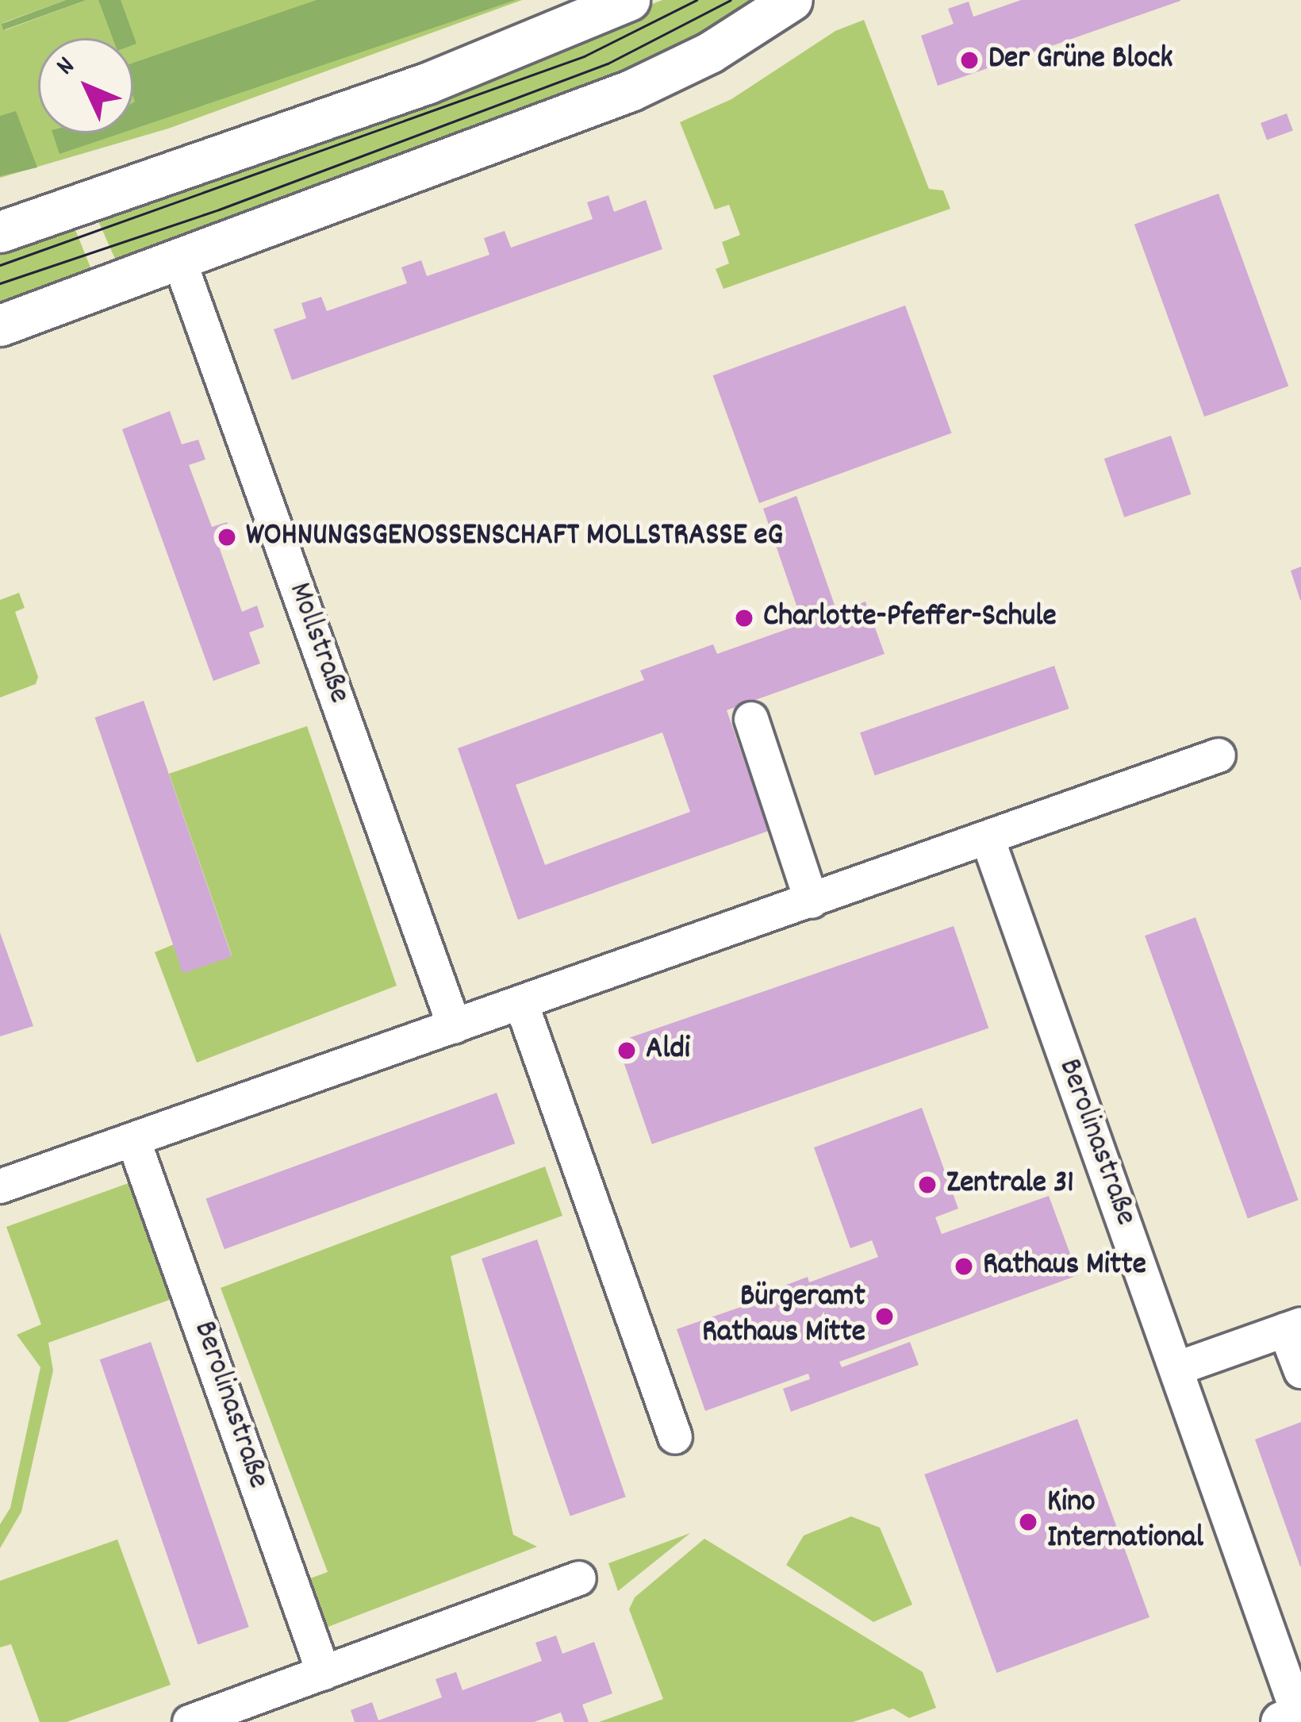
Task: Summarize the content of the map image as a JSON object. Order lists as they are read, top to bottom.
{
  "streets": {
    "street": ["Mollstraße", "Berolinastraße"]
  },
  "places": [
    "Der Grüne Block",
    "WOHNUNGSGENOSSENSCHAFT MOLLSTRASSE eG",
    "Charlotte-Pfeffer-Schule",
    "Aldi",
    "Zentrale 31",
    "Rathaus Mitte",
    "Bürgeramt Rathaus Mitte",
    "Kino International"
  ],
  "north": "top left"
}
